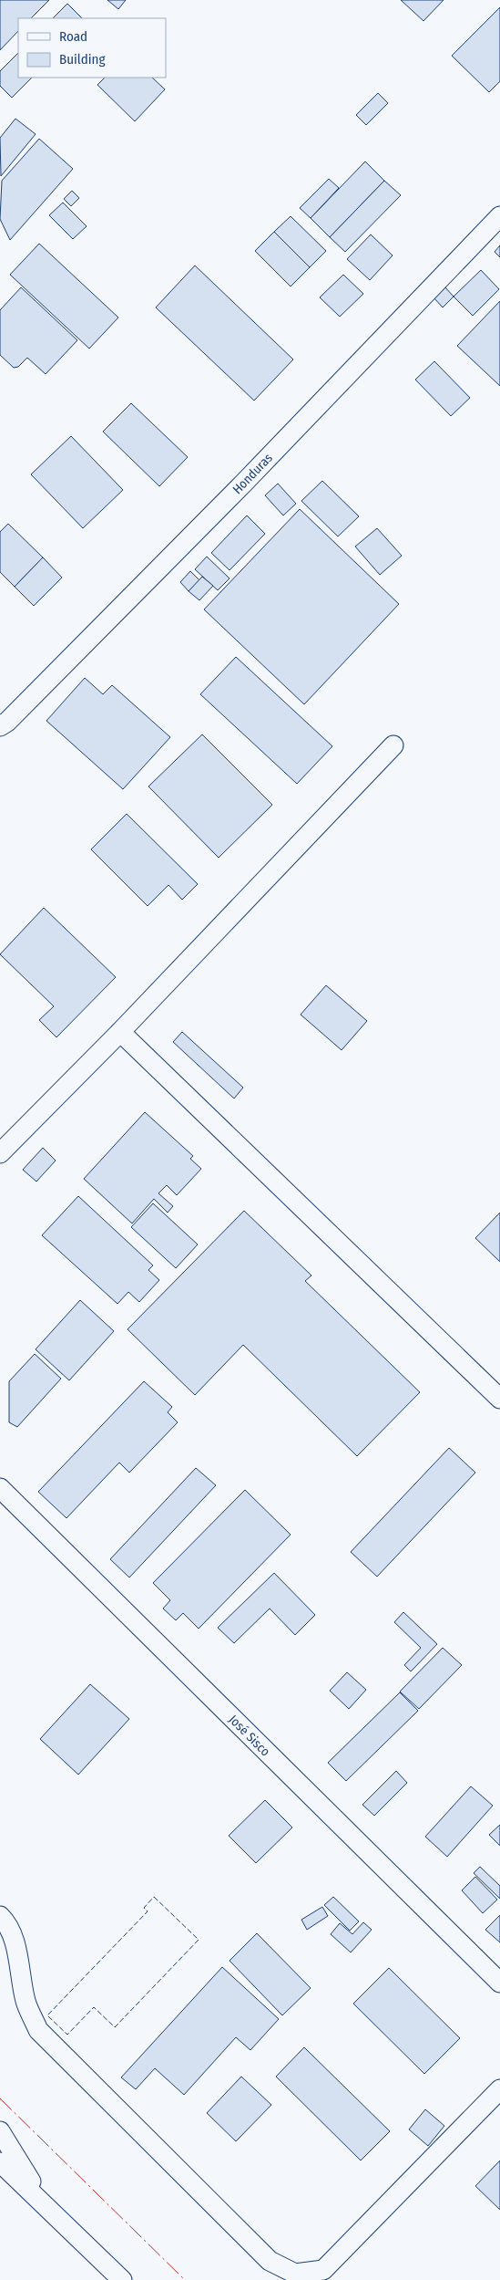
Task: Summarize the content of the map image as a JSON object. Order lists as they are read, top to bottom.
{
  "streets": {
    "street": ["Honduras", "José Sisco"]
  },
  "legend": ["Road", "Building"]
}
